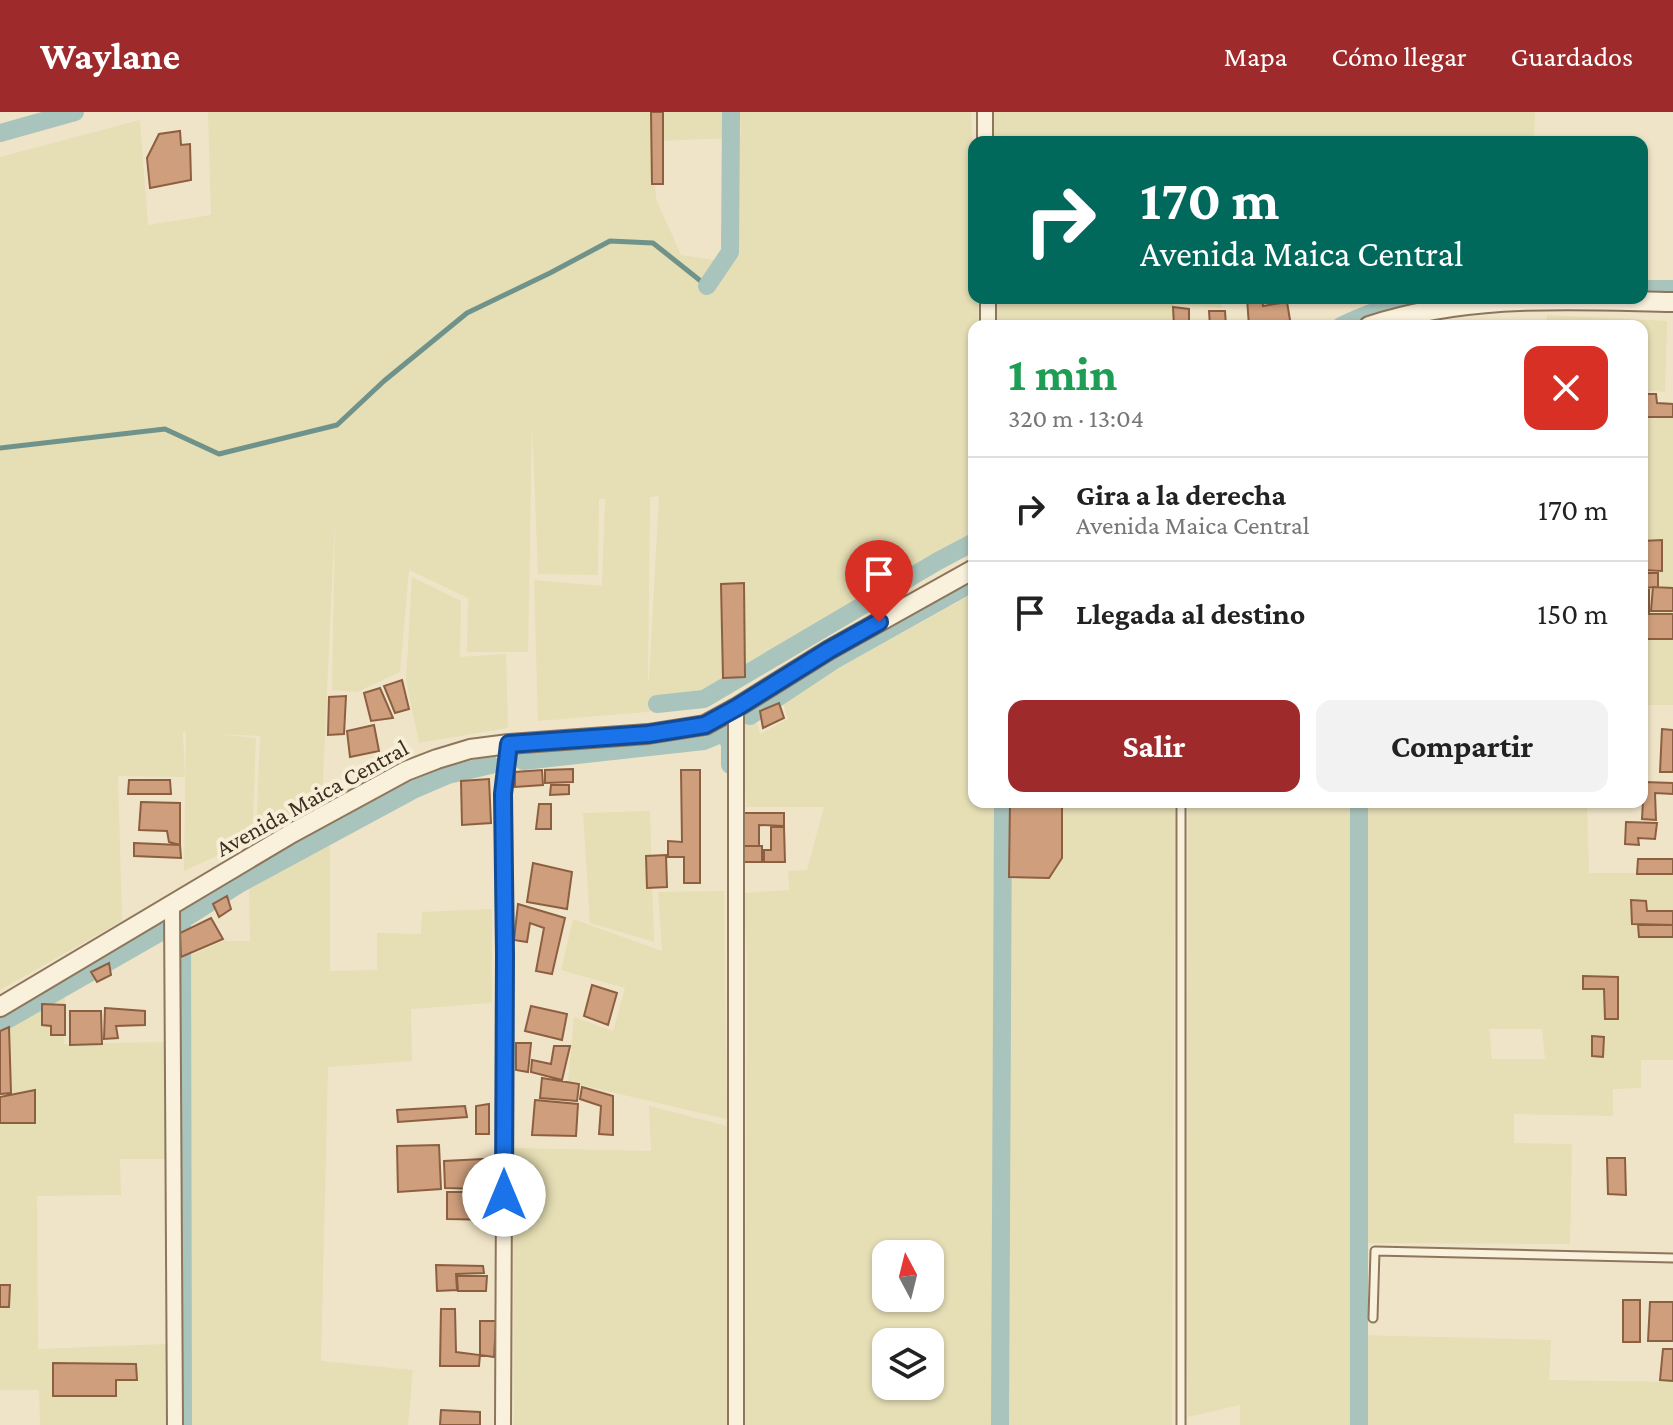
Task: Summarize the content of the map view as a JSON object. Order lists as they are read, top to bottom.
{
  "streets": {
    "street": ["Avenida Maica Central"]
  },
  "north": "top",
  "page": {
    "header": "Waylane",
    "nav": ["Mapa", "Cómo llegar", "Guardados"],
    "turn": ["170 m", "Avenida Maica Central"],
    "heading": ["1 min", "320 m · 13:04"],
    "list": [
      {
        "name": "Gira a la derecha",
        "note": "Avenida Maica Central",
        "value": "170 m"
      },
      {
        "name": "Llegada al destino",
        "value": "150 m"
      }
    ],
    "buttons": ["Salir", "Compartir"]
  }
}
